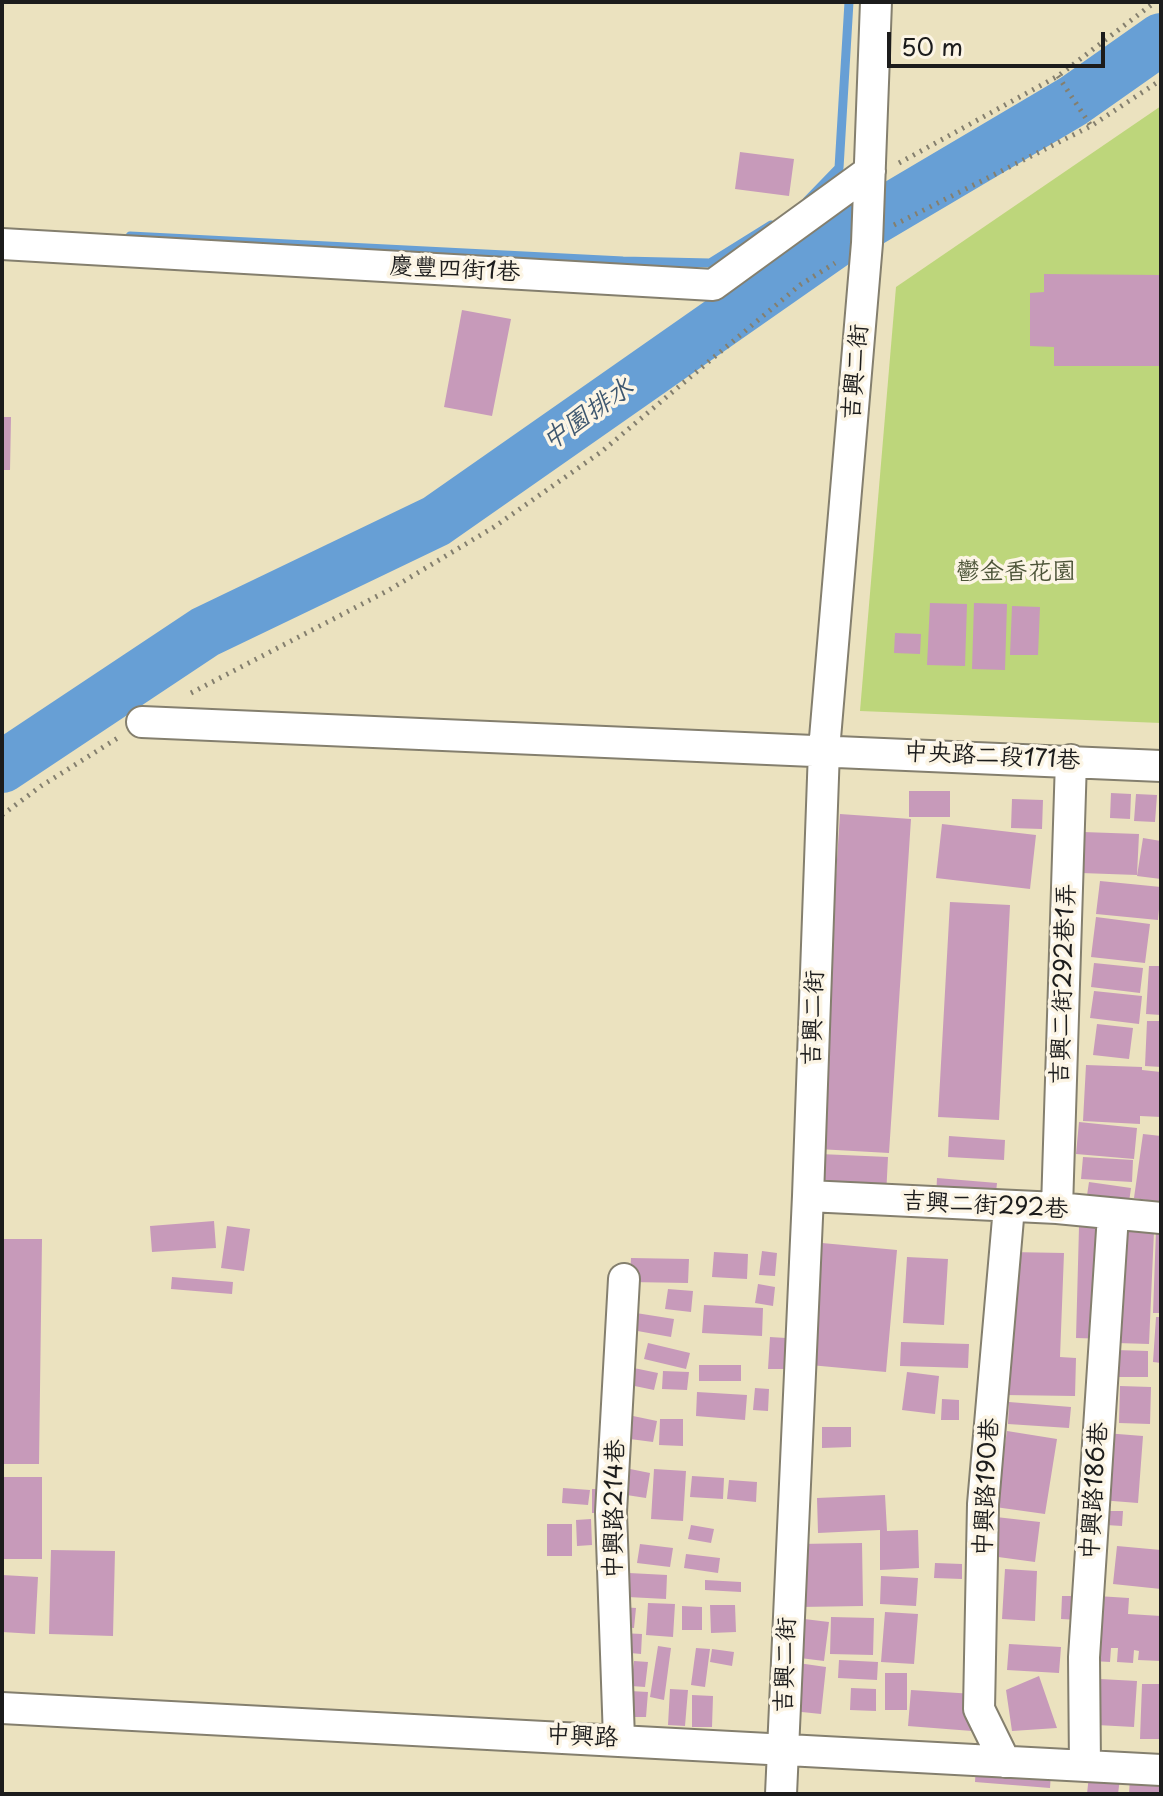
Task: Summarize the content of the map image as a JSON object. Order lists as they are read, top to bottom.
{
  "streets": {
    "street": [
      "慶豐四街1巷",
      "吉興二街",
      "中央路二段171巷",
      "吉興二街292巷1弄",
      "吉興二街292巷",
      "中興路190巷",
      "中興路186巷",
      "中興路214巷",
      "中興路"
    ]
  },
  "crossings": [
    ["慶豐四街1巷", "吉興二街"],
    ["吉興二街", "中央路二段171巷"],
    ["吉興二街", "吉興二街292巷"],
    ["吉興二街", "中興路"],
    ["中央路二段171巷", "吉興二街292巷1弄"],
    ["吉興二街292巷1弄", "吉興二街292巷"],
    ["吉興二街292巷", "中興路190巷"],
    ["吉興二街292巷", "中興路186巷"],
    ["中興路190巷", "中興路"],
    ["中興路186巷", "中興路"],
    ["中興路214巷", "中興路"]
  ],
  "water": ["中園排水"],
  "parks": ["鬱金香花園"],
  "scale_bar": "50 m"
}
